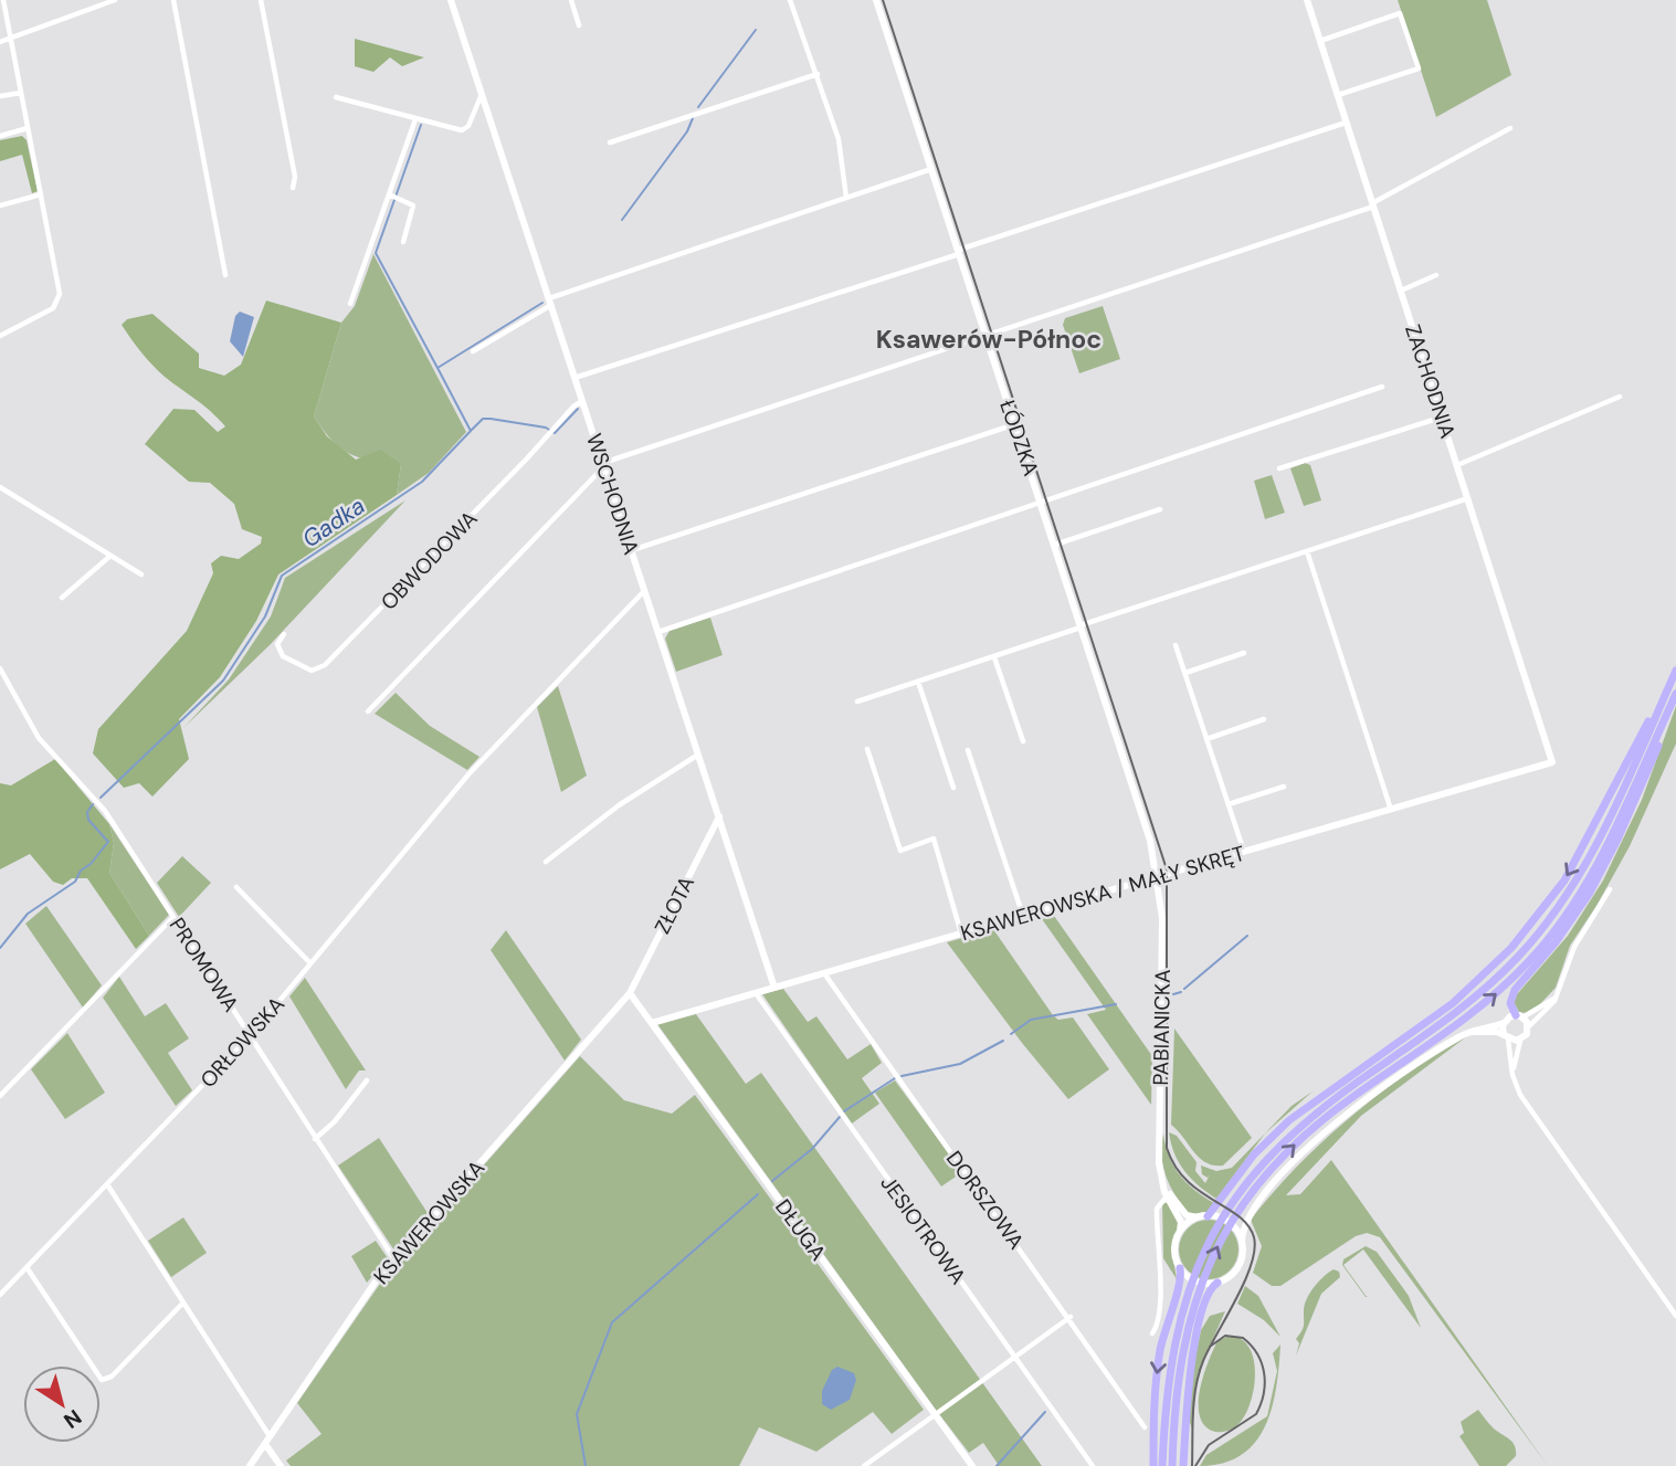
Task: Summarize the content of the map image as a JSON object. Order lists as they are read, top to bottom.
{
  "streets": {
    "street": [
      "ZACHODNIA",
      "ŁÓDZKA",
      "WSCHODNIA",
      "OBWODOWA",
      "KSAWEROWSKA / MAŁY SKRĘT",
      "ZŁOTA",
      "PROMOWA",
      "PABIANICKA",
      "ORŁOWSKA",
      "DORSZOWA",
      "KSAWEROWSKA",
      "DŁUGA",
      "JESIOTROWA"
    ]
  },
  "crossings": [
    ["ZACHODNIA", "KSAWEROWSKA / MAŁY SKRĘT"],
    ["ŁÓDZKA", "KSAWEROWSKA / MAŁY SKRĘT"],
    ["ŁÓDZKA", "PABIANICKA"],
    ["WSCHODNIA", "OBWODOWA"],
    ["WSCHODNIA", "KSAWEROWSKA / MAŁY SKRĘT"],
    ["WSCHODNIA", "ZŁOTA"],
    ["WSCHODNIA", "ORŁOWSKA"],
    ["KSAWEROWSKA / MAŁY SKRĘT", "PABIANICKA"],
    ["KSAWEROWSKA / MAŁY SKRĘT", "DORSZOWA"],
    ["KSAWEROWSKA / MAŁY SKRĘT", "DŁUGA"],
    ["KSAWEROWSKA / MAŁY SKRĘT", "JESIOTROWA"],
    ["ZŁOTA", "KSAWEROWSKA"],
    ["ZŁOTA", "DŁUGA"],
    ["PROMOWA", "ORŁOWSKA"],
    ["PROMOWA", "KSAWEROWSKA"],
    ["KSAWEROWSKA", "DŁUGA"]
  ],
  "districts": ["Ksawerów-Północ"],
  "water": ["Gadka"],
  "north": "bottom right"
}
